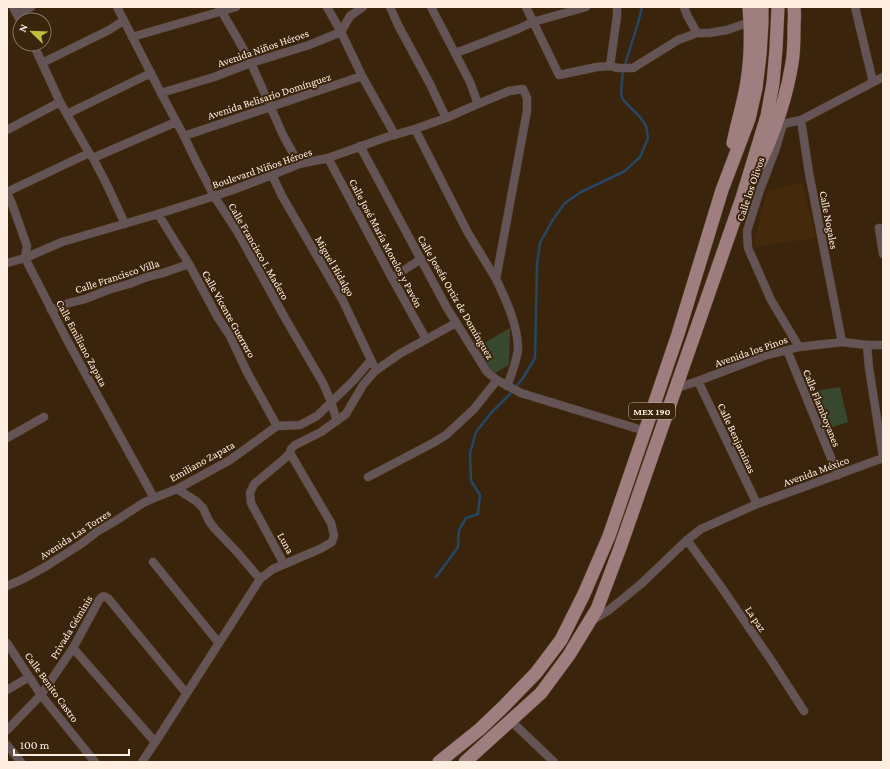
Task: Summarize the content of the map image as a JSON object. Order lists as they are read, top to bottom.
{
  "streets": {
    "main road": ["MEX 190"],
    "street": [
      "Avenida Niños Héroes",
      "Avenida Belisario Domínguez",
      "Boulevard Niños Héroes",
      "Calle los Olivos",
      "Calle Nogales",
      "Calle José María Morelos y Pavón",
      "Calle Francisco I. Madero",
      "Miguel Hidalgo",
      "Calle Francisco Villa",
      "Calle Josefa Ortiz de Domínguez",
      "Calle Vicente Guerrero",
      "Calle Emiliano Zapata",
      "Avenida los Pinos",
      "Calle Flamboyanes",
      "Calle Benjaminas",
      "Emiliano Zapata",
      "Avenida México",
      "Avenida Las Torres",
      "Luna",
      "La paz",
      "Privada Géminis",
      "Calle Benito Castro"
    ]
  },
  "crossings": [
    ["Avenida Niños Héroes", "Calle Francisco I. Madero"],
    ["Avenida Belisario Domínguez", "Calle Francisco I. Madero"],
    ["Boulevard Niños Héroes", "Calle José María Morelos y Pavón"],
    ["Boulevard Niños Héroes", "Calle Francisco I. Madero"],
    ["Boulevard Niños Héroes", "Miguel Hidalgo"],
    ["Boulevard Niños Héroes", "Calle Josefa Ortiz de Domínguez"],
    ["Boulevard Niños Héroes", "Calle Vicente Guerrero"],
    ["Boulevard Niños Héroes", "Calle Emiliano Zapata"],
    ["Calle los Olivos", "Avenida los Pinos"],
    ["Calle Nogales", "Avenida los Pinos"],
    ["Calle José María Morelos y Pavón", "Luna"],
    ["Calle Francisco I. Madero", "Luna"],
    ["Miguel Hidalgo", "Luna"],
    ["Calle Francisco Villa", "Calle Vicente Guerrero"],
    ["Calle Francisco Villa", "Calle Emiliano Zapata"],
    ["Calle Josefa Ortiz de Domínguez", "MEX 190"],
    ["Calle Josefa Ortiz de Domínguez", "Luna"],
    ["Calle Vicente Guerrero", "Emiliano Zapata"],
    ["Calle Emiliano Zapata", "Emiliano Zapata"],
    ["Calle Emiliano Zapata", "Avenida Las Torres"],
    ["Avenida los Pinos", "Calle Flamboyanes"],
    ["Avenida los Pinos", "MEX 190"],
    ["Avenida los Pinos", "Calle Benjaminas"],
    ["Calle Flamboyanes", "Avenida México"],
    ["MEX 190", "Avenida México"],
    ["Calle Benjaminas", "Avenida México"],
    ["Emiliano Zapata", "Avenida Las Torres"],
    ["Avenida México", "La paz"],
    ["Luna", "Privada Géminis"],
    ["Privada Géminis", "Calle Benito Castro"]
  ],
  "scale_bar": "100 m",
  "north": "top left"
}
